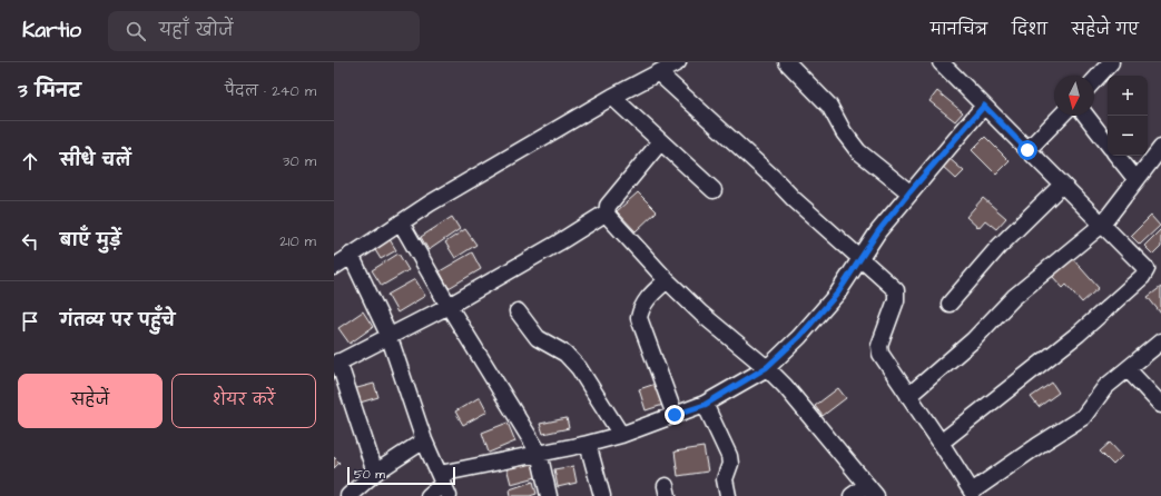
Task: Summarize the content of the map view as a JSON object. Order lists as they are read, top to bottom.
{
  "scale_bar": "50 m",
  "north": "bottom",
  "page": {
    "header": "Kartio",
    "search": "यहाँ खोजें",
    "nav": ["मानचित्र", "दिशा", "सहेजे गए"],
    "heading": ["3 मिनट", "पैदल · 240 m"],
    "map_buttons": ["+", "−"],
    "list": [
      ["सीधे चलें", "30 m"],
      ["बाएँ मुड़ें", "210 m"],
      "गंतव्य पर पहुँचे"
    ],
    "buttons": ["सहेजें", "शेयर करें"],
    "scale": "50 m"
  }
}
